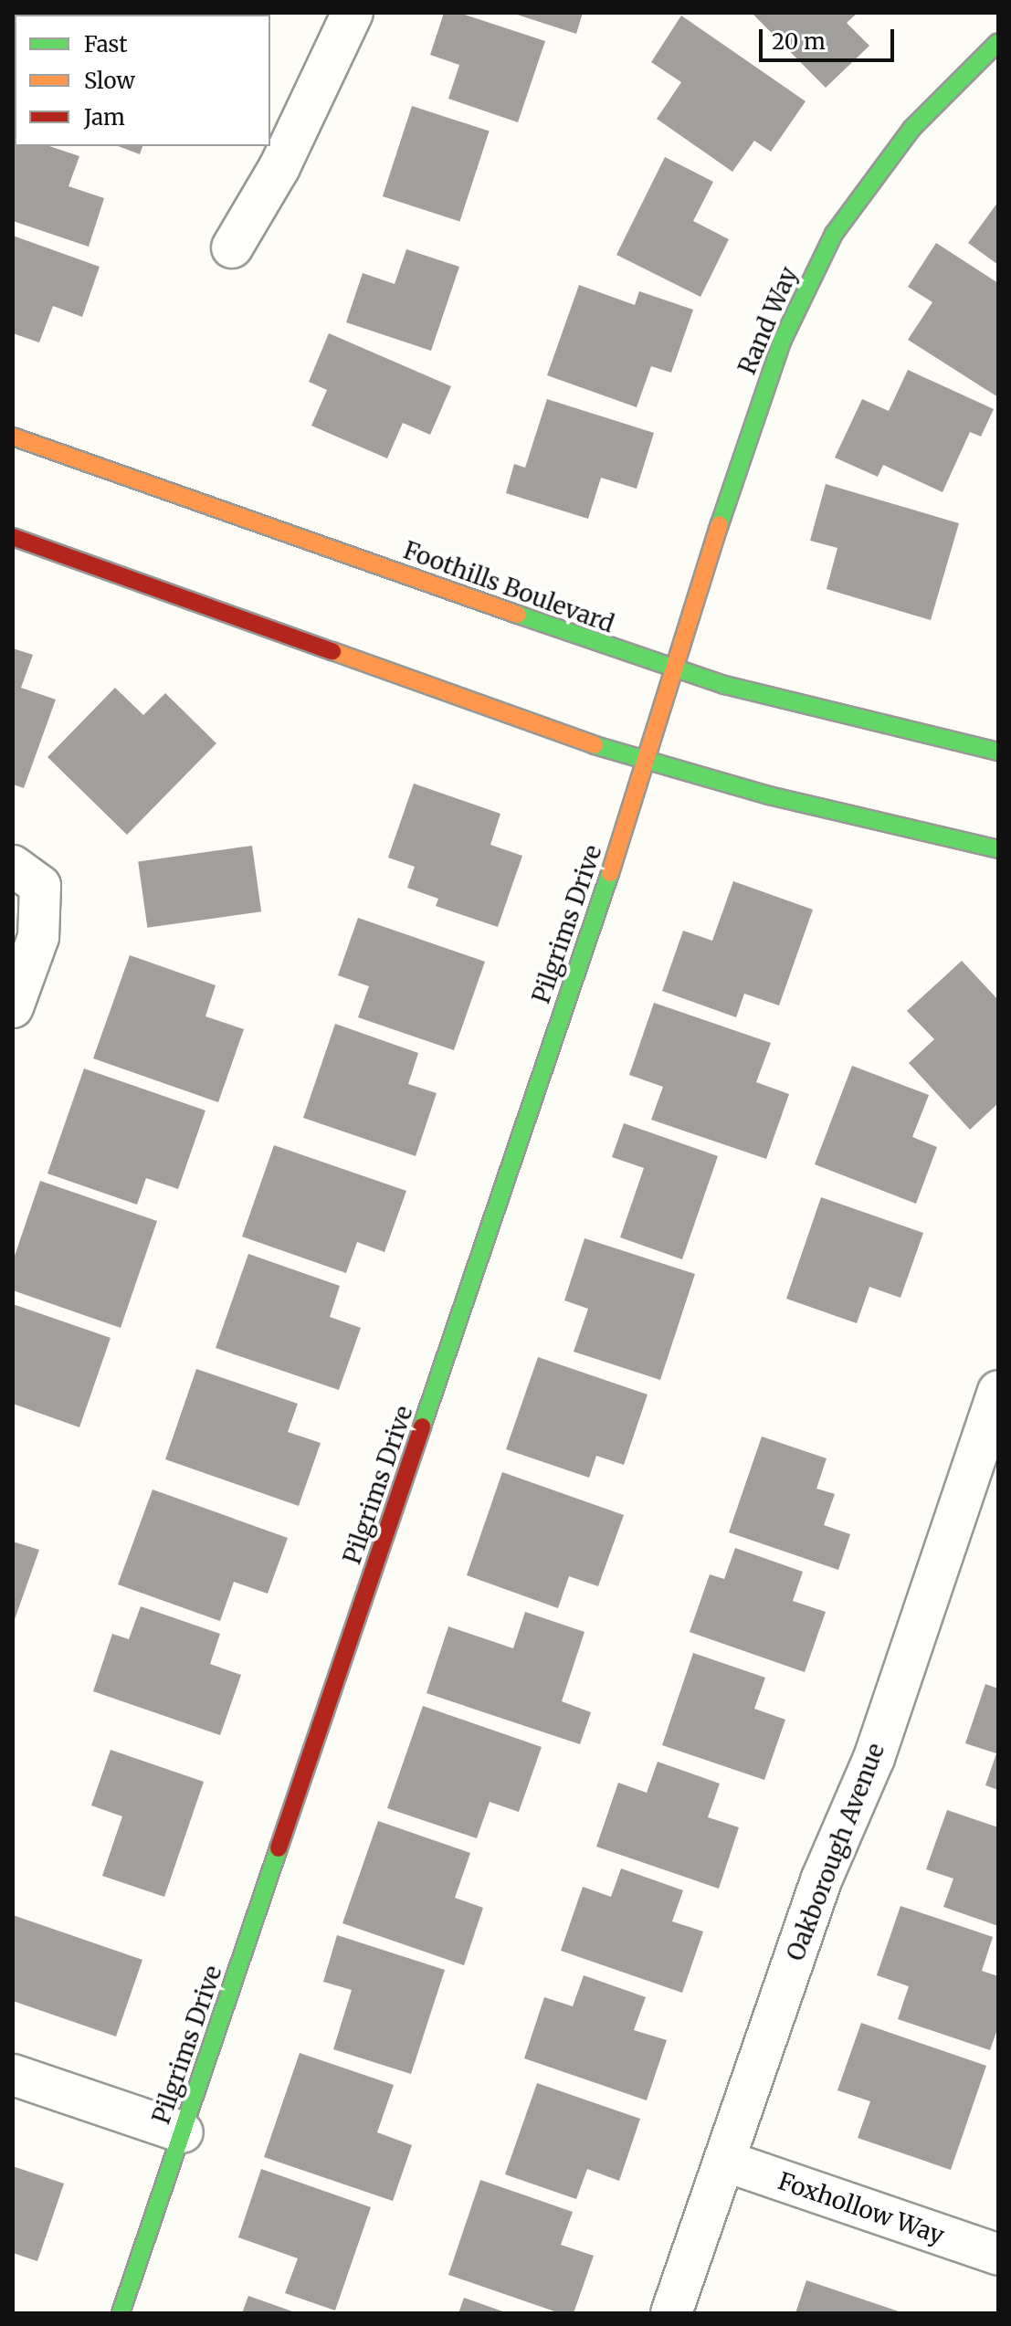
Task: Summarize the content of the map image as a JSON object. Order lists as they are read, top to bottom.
{
  "streets": {
    "street": [
      "Rand Way",
      "Foothills Boulevard",
      "Pilgrims Drive",
      "Oakborough Avenue",
      "Foxhollow Way"
    ]
  },
  "crossings": [
    ["Rand Way", "Foothills Boulevard"],
    ["Rand Way", "Pilgrims Drive"],
    ["Foothills Boulevard", "Pilgrims Drive"],
    ["Oakborough Avenue", "Foxhollow Way"]
  ],
  "legend": ["Fast", "Slow", "Jam"],
  "scale_bar": "20 m"
}
